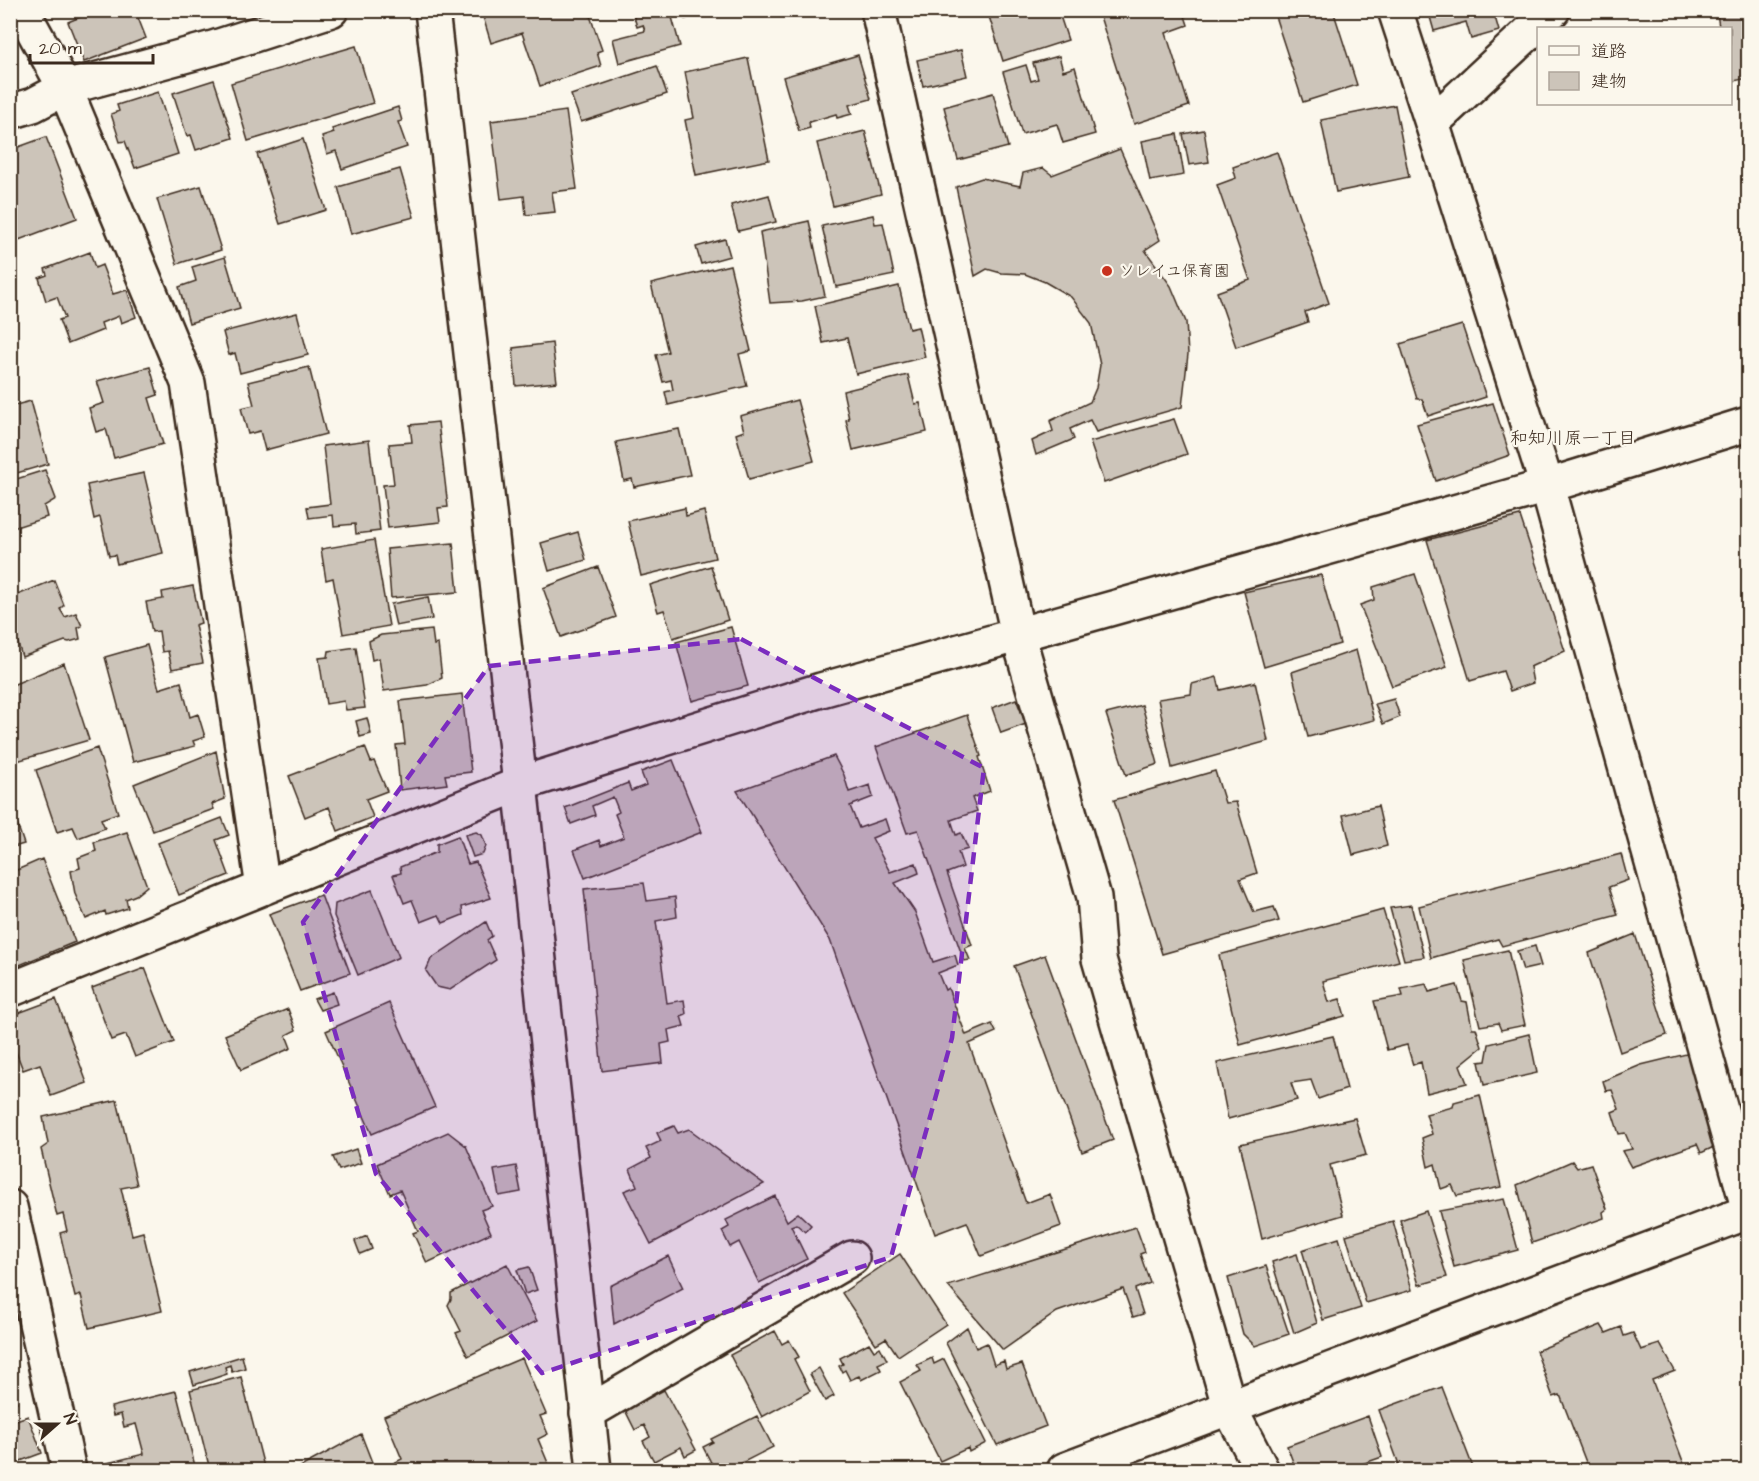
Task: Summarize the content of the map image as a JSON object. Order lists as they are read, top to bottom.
{
  "districts": ["和知川原一丁目"],
  "places": ["ソレイユ保育園"],
  "legend": ["道路", "建物"],
  "scale_bar": "20 m",
  "north": "right"
}
